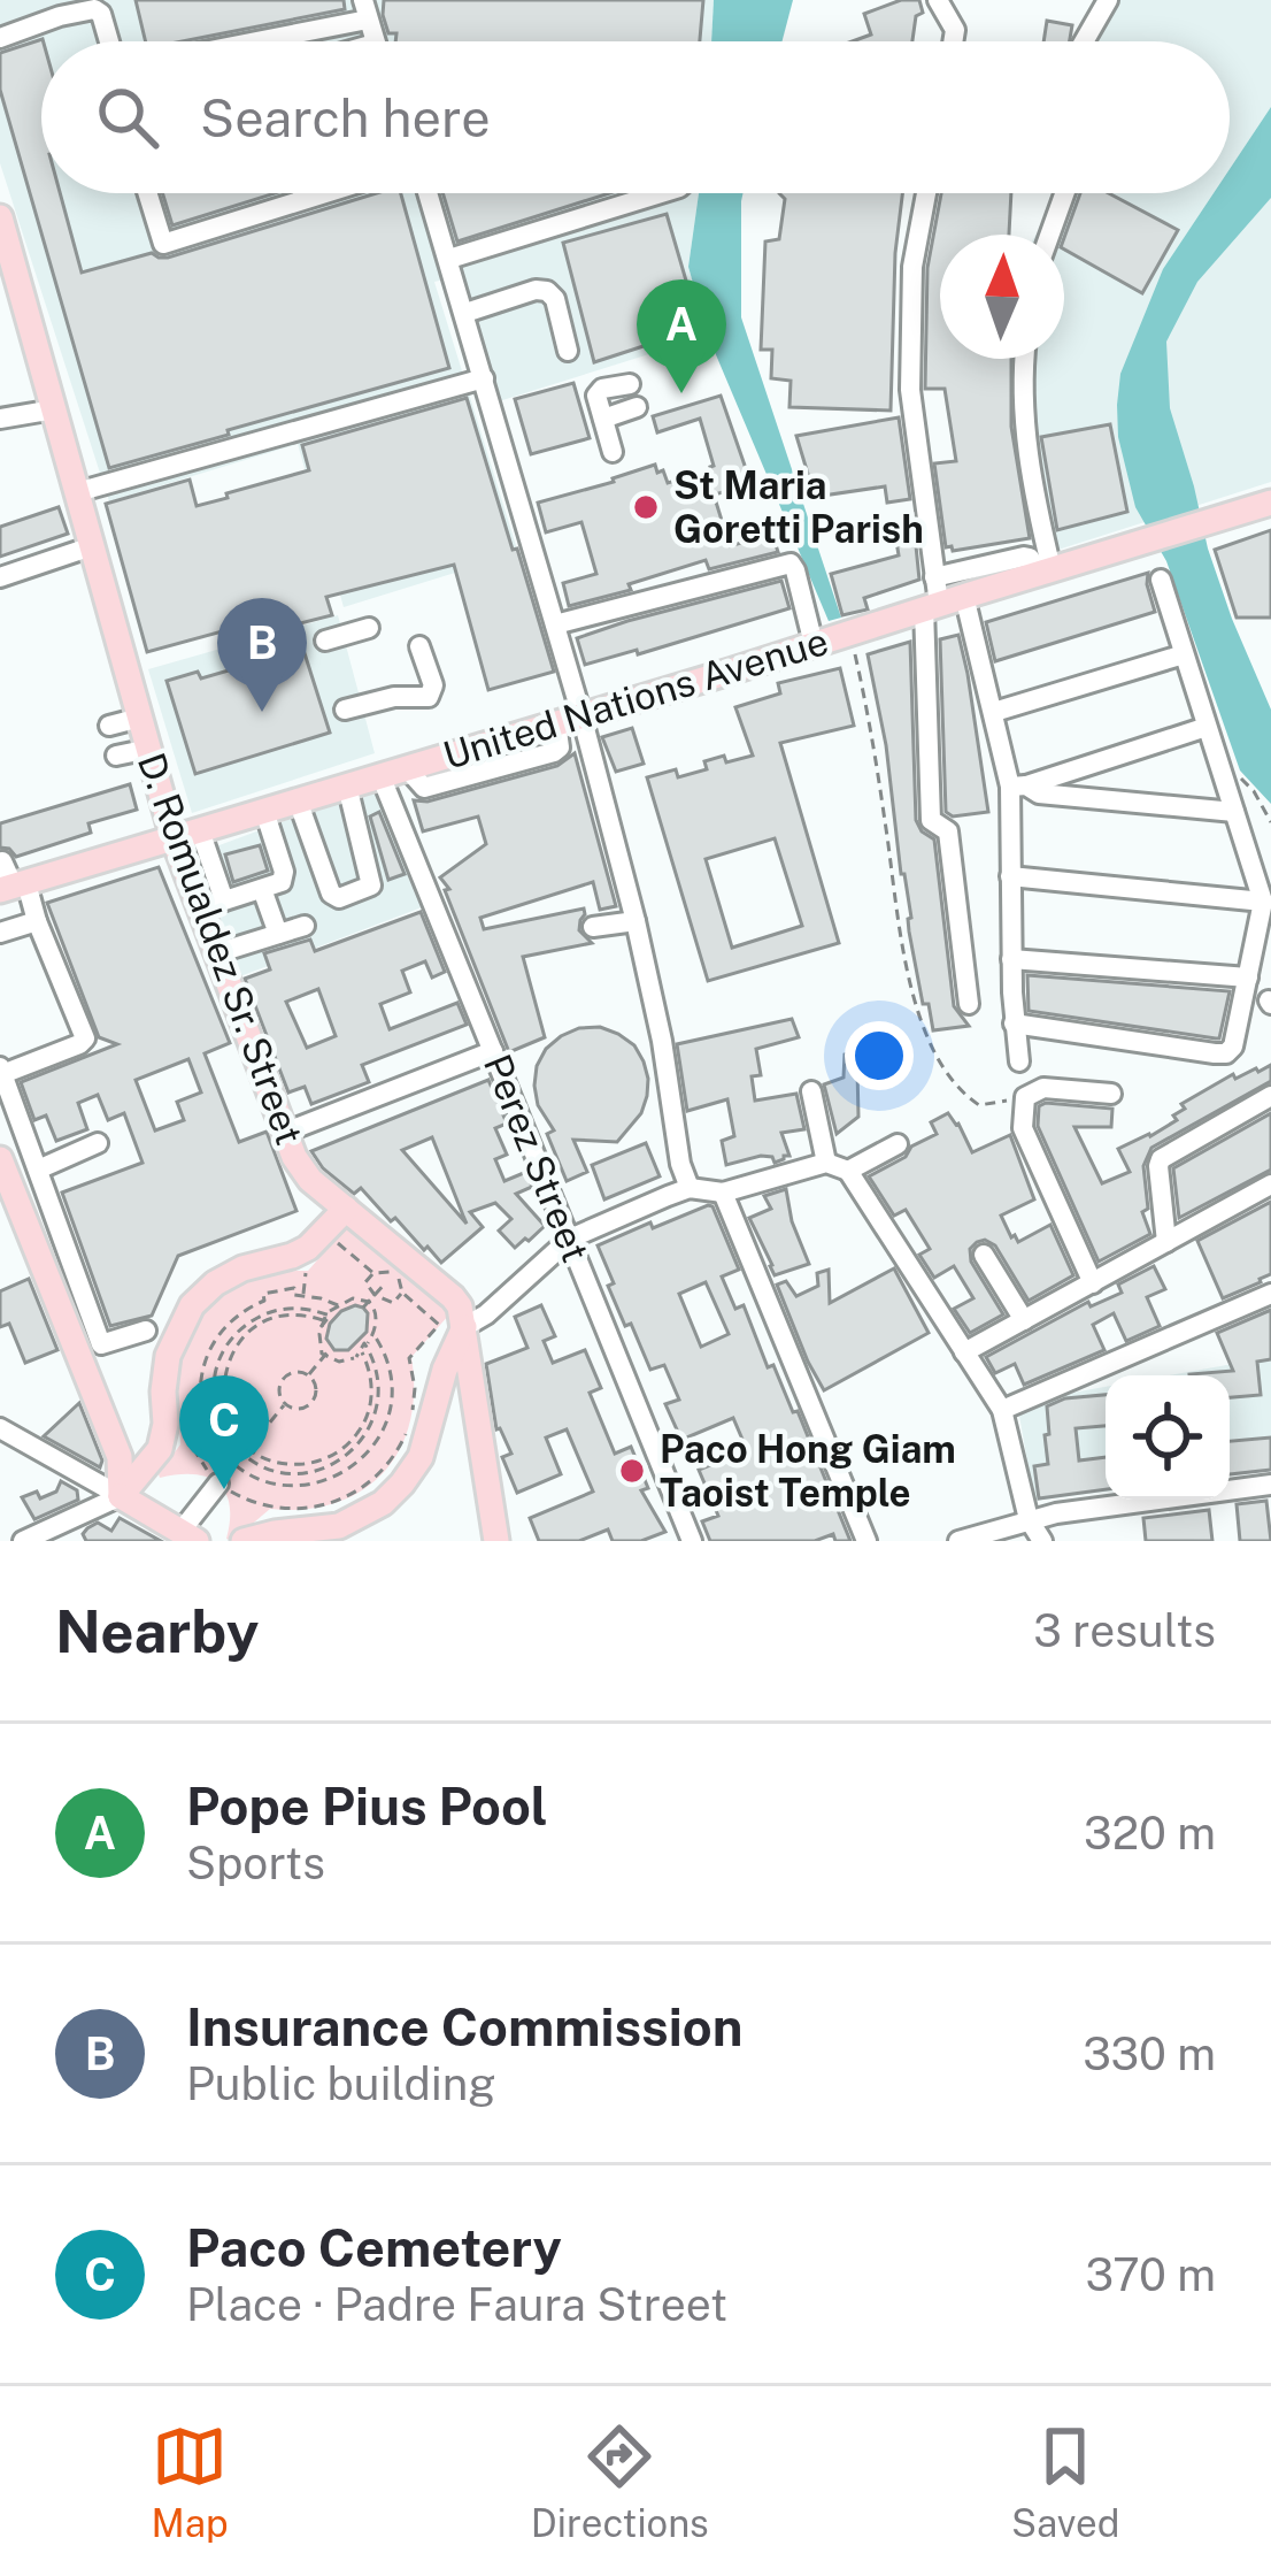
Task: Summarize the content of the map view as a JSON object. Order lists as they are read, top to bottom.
{
  "streets": {
    "main road": ["United Nations Avenue", "D. Romualdez Sr. Street"],
    "street": ["Perez Street"]
  },
  "crossings": [
    ["United Nations Avenue", "D. Romualdez Sr. Street"],
    ["United Nations Avenue", "Perez Street"]
  ],
  "places": ["St Maria Goretti Parish", "Paco Hong Giam Taoist Temple"],
  "north": "top",
  "page": {
    "search": "Search here",
    "pins": ["A", "B", "C"],
    "heading": ["Nearby", "3 results"],
    "list": [
      {
        "mark": "A",
        "name": "Pope Pius Pool",
        "note": "Sports",
        "value": "320 m"
      },
      {
        "mark": "B",
        "name": "Insurance Commission",
        "note": "Public building",
        "value": "330 m"
      },
      {
        "mark": "C",
        "name": "Paco Cemetery",
        "note": "Place · Padre Faura Street",
        "value": "370 m"
      }
    ],
    "nav": ["Map", "Directions", "Saved"]
  }
}
